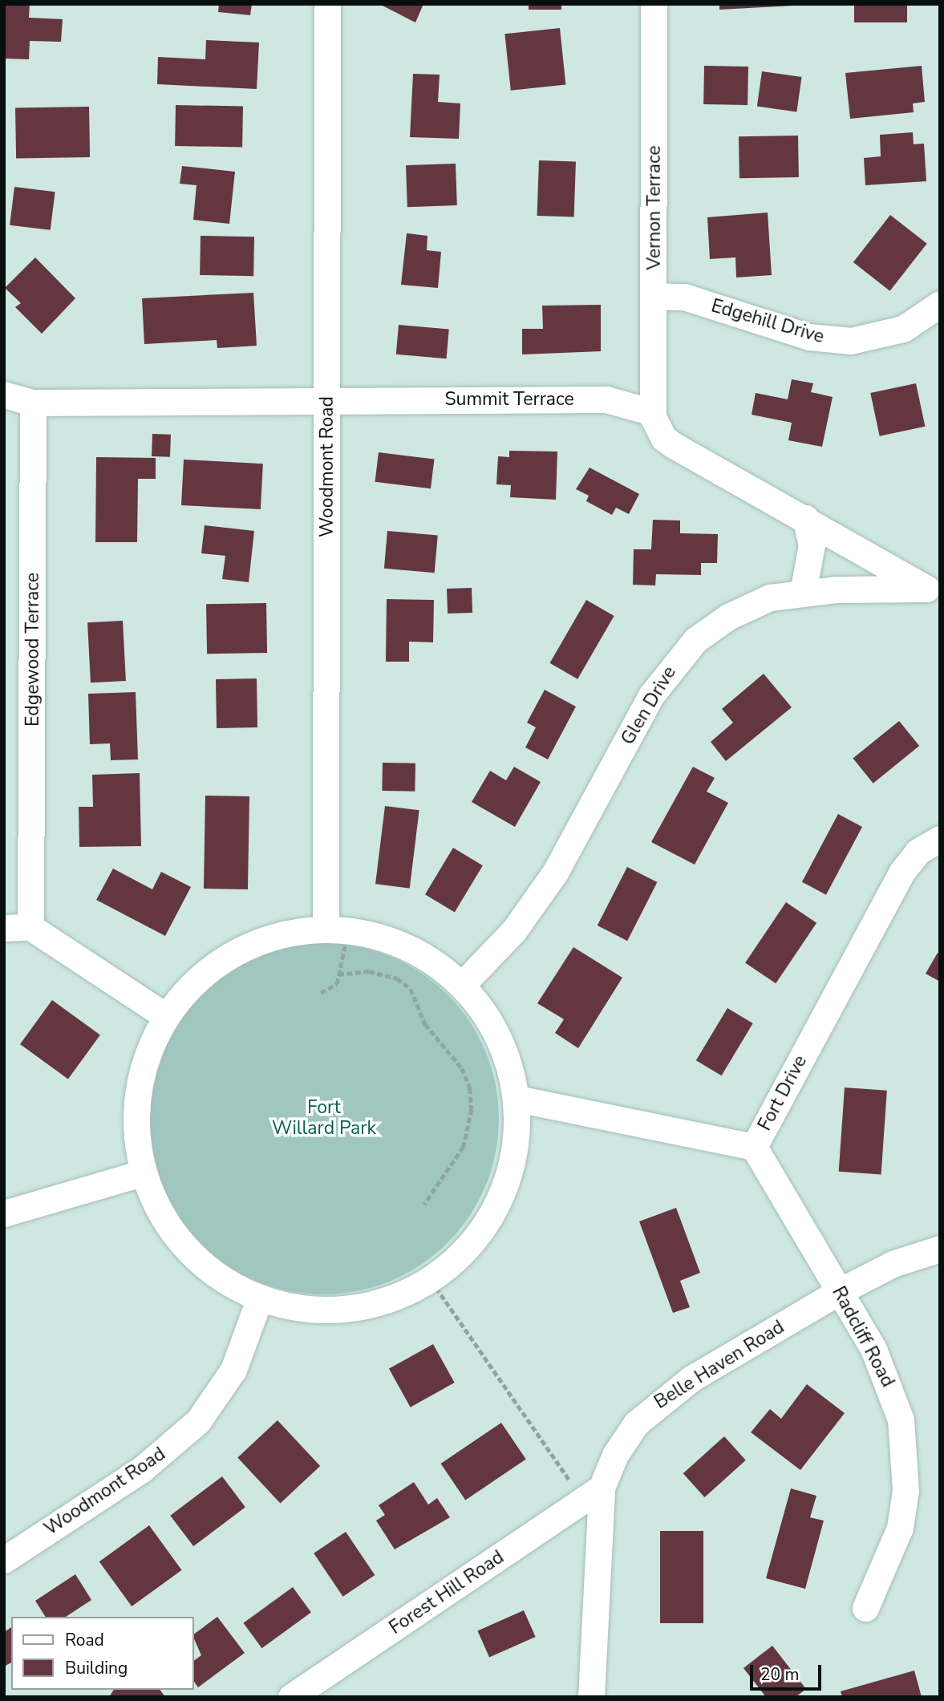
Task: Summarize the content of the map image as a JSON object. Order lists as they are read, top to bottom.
{
  "streets": {
    "street": [
      "Vernon Terrace",
      "Edgehill Drive",
      "Summit Terrace",
      "Woodmont Road",
      "Edgewood Terrace",
      "Glen Drive",
      "Fort Drive",
      "Radcliff Road",
      "Belle Haven Road",
      "Forest Hill Road"
    ]
  },
  "crossings": [
    ["Vernon Terrace", "Edgehill Drive"],
    ["Vernon Terrace", "Summit Terrace"],
    ["Summit Terrace", "Woodmont Road"],
    ["Summit Terrace", "Edgewood Terrace"],
    ["Fort Drive", "Radcliff Road"],
    ["Radcliff Road", "Belle Haven Road"],
    ["Belle Haven Road", "Forest Hill Road"]
  ],
  "parks": ["Fort Willard Park"],
  "legend": ["Road", "Building"],
  "scale_bar": "20 m"
}
